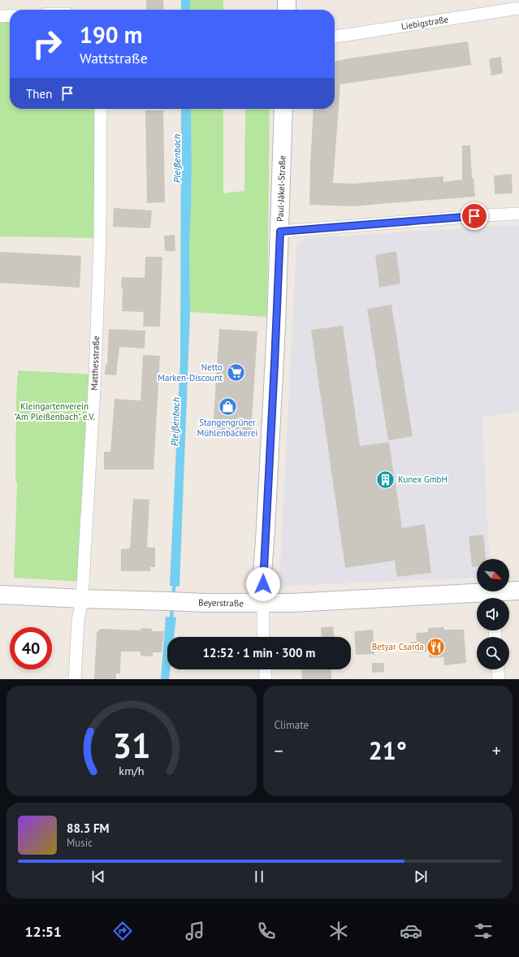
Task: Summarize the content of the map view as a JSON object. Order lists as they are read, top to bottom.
{
  "streets": {
    "street": [
      "Liebigstraße",
      "Paul-Jäkel-Straße",
      "Matthesstraße",
      "Beyerstraße"
    ]
  },
  "crossings": [
    ["Paul-Jäkel-Straße", "Beyerstraße"],
    ["Matthesstraße", "Beyerstraße"]
  ],
  "water": ["Pleißenbach"],
  "parks": ["Kleingartenverein \"Am Pleißenbach\" e.V."],
  "places": {
    "supermarket": ["Netto Marken-Discount"],
    "shop": ["Stangengrüner Mühlenbäckerei"],
    "building": ["Kunex GmbH"],
    "restaurant": ["Betyar Csarda"]
  },
  "north": "bottom right",
  "page": {
    "turn": ["190 m", "Wattstraße"],
    "then": "Then",
    "limit": "40",
    "trip": "12:52 · 1 min · 300 m",
    "tile": "Climate",
    "heat": ["−", "21°", "+"],
    "song": ["88.3 FM", "Music"],
    "tabs": "12:51",
    "gauge": ["31", "km/h"]
  }
}
